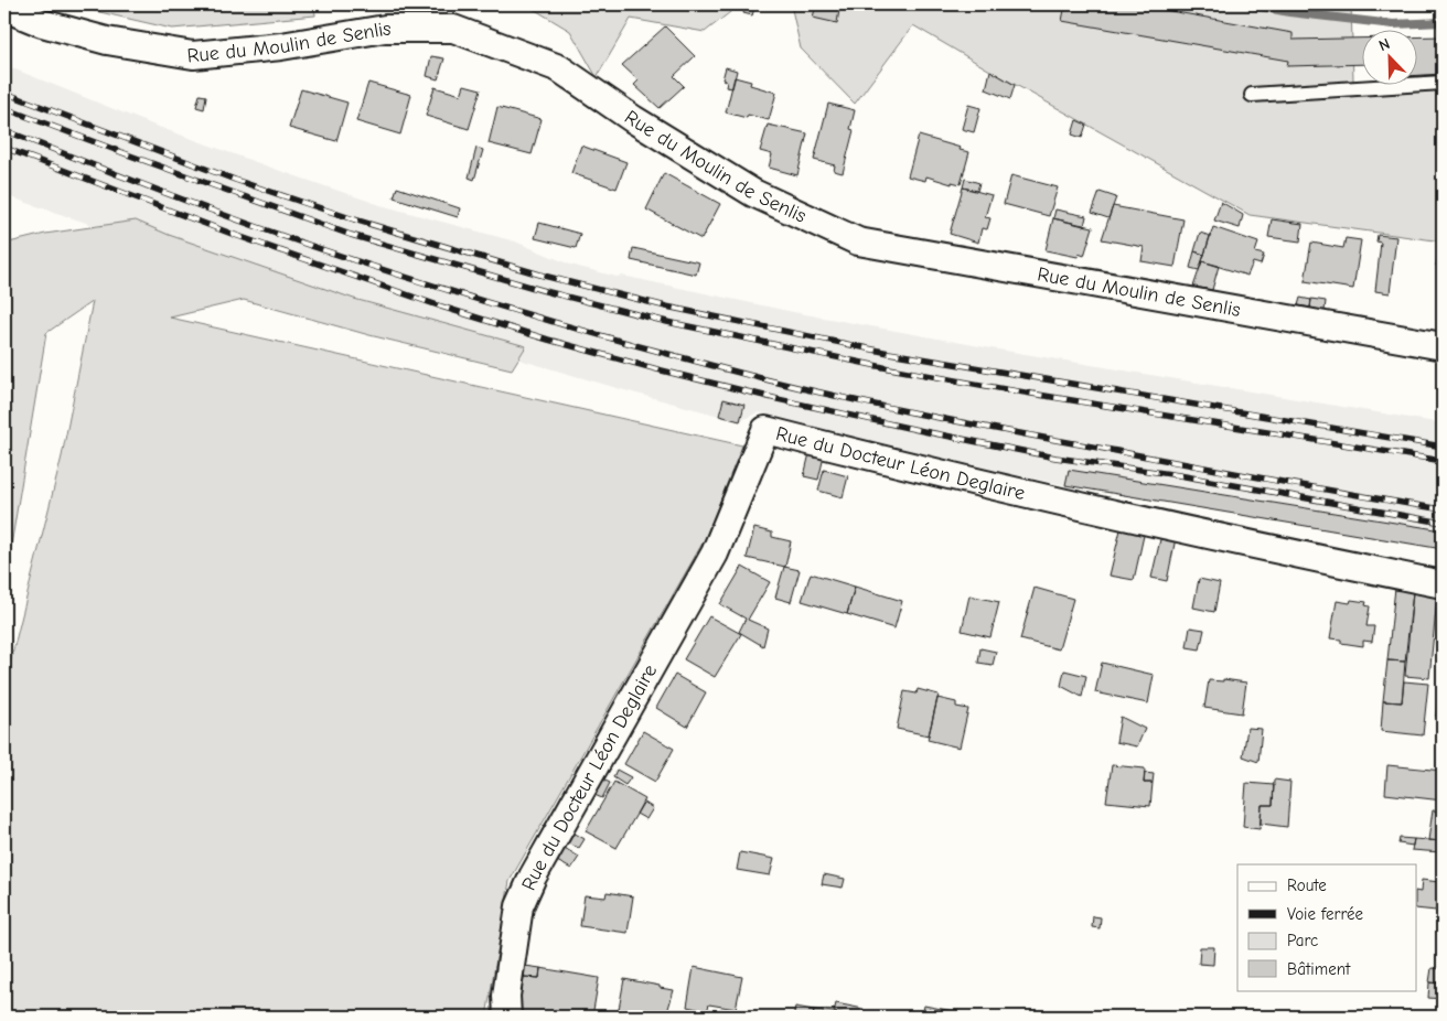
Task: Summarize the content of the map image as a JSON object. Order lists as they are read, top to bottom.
{
  "streets": {
    "street": ["Rue du Moulin de Senlis", "Rue du Docteur Léon Deglaire"]
  },
  "legend": [
    "Route",
    "Voie ferrée",
    "Parc",
    "Bâtiment"
  ],
  "north": "top left"
}
